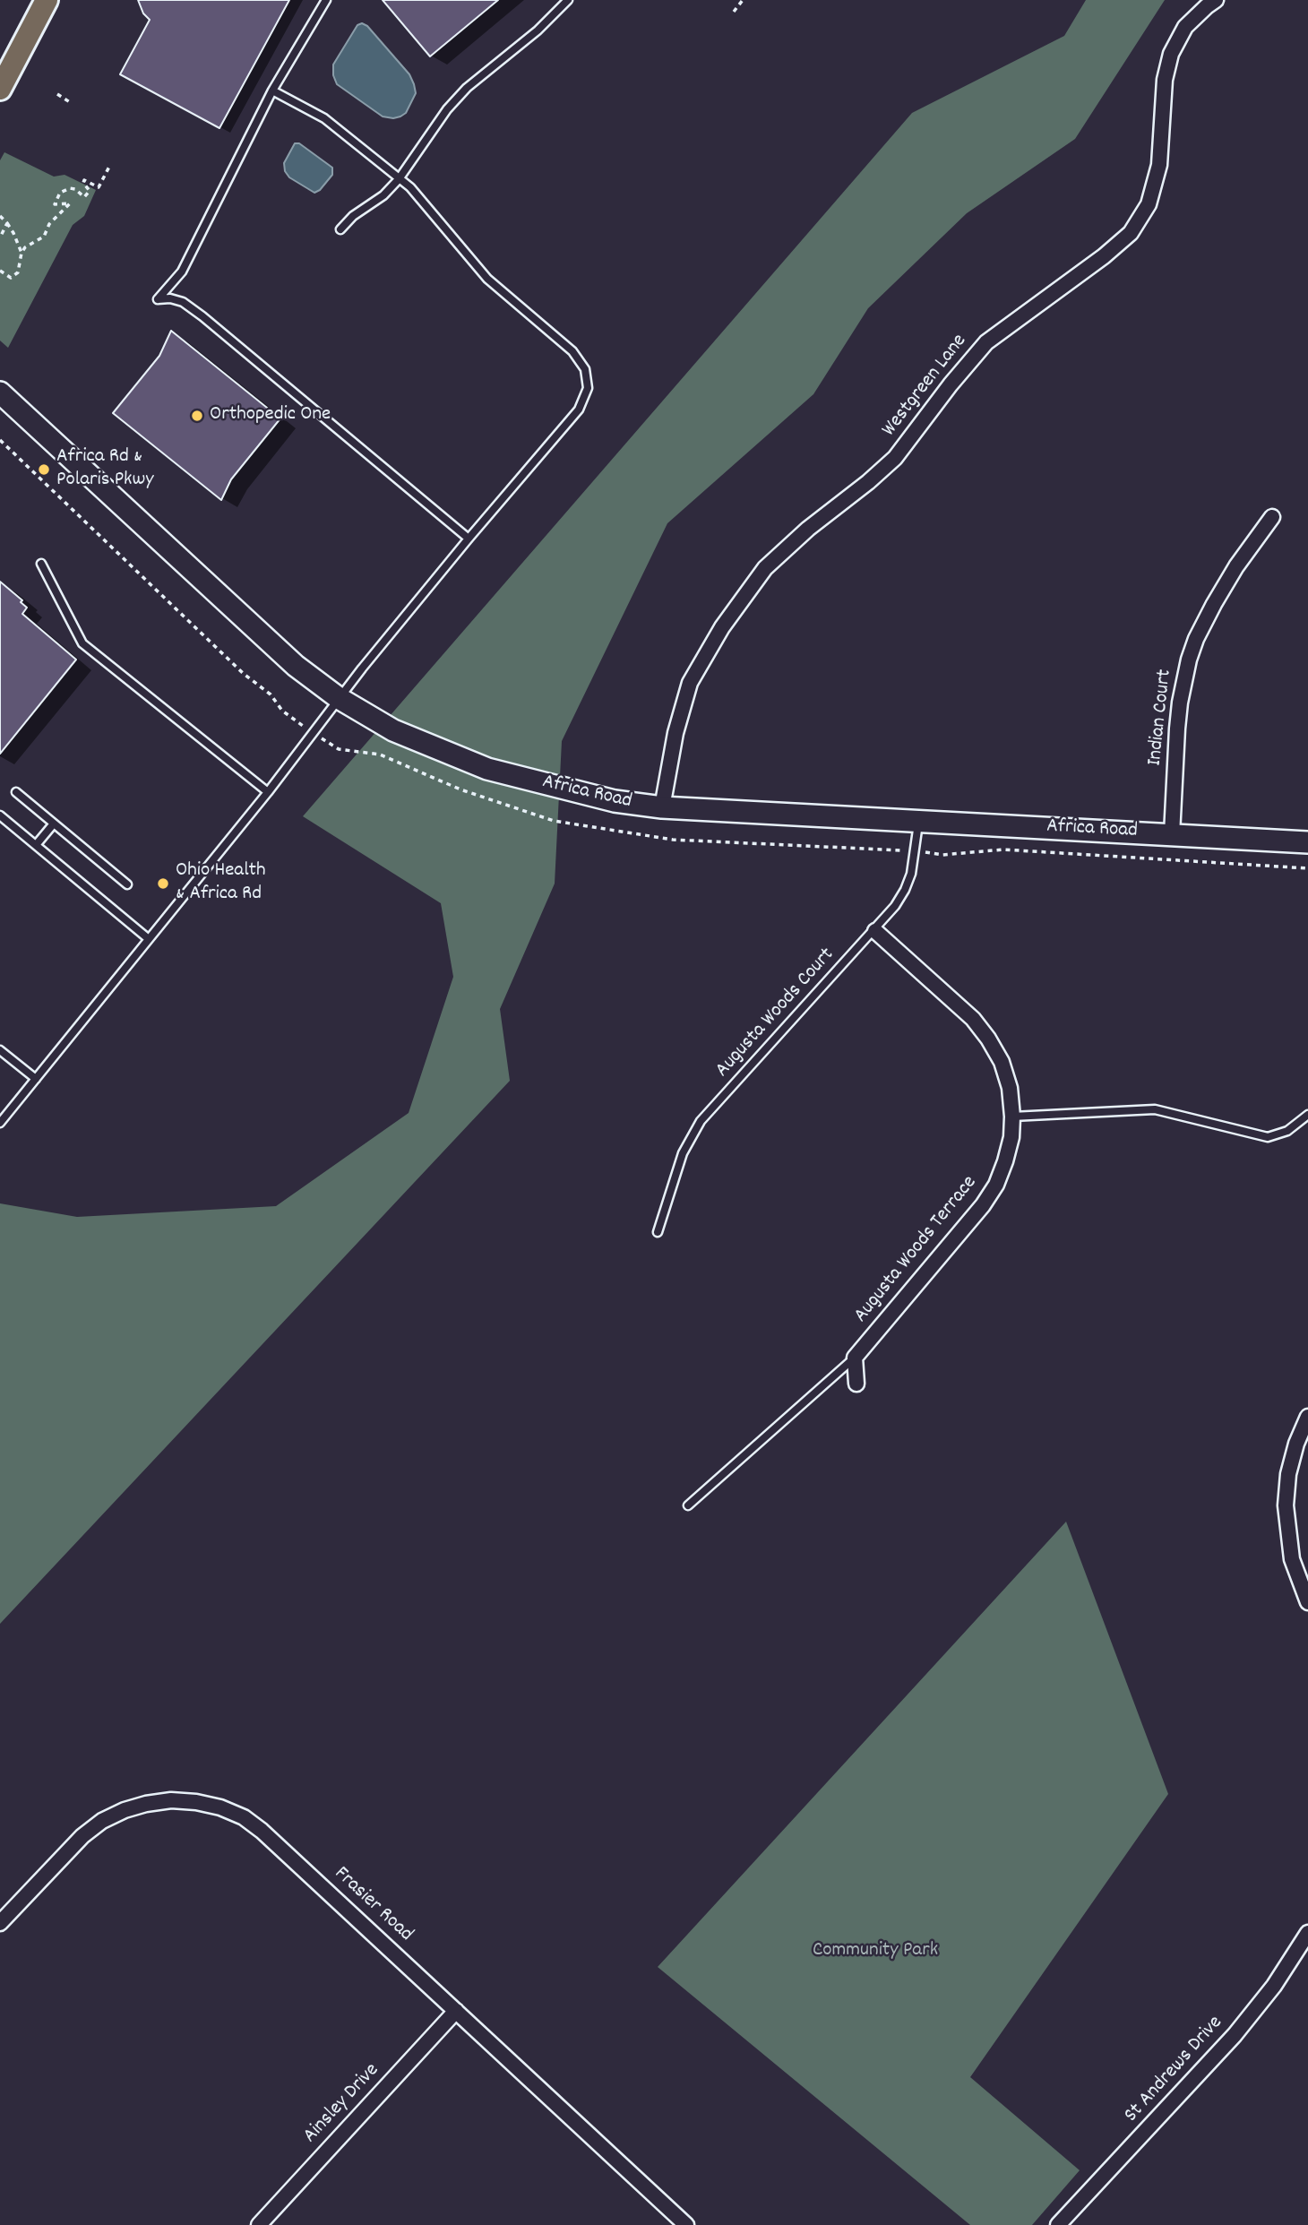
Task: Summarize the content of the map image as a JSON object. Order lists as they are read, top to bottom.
{
  "streets": {
    "street": [
      "Westgreen Lane",
      "Indian Court",
      "Africa Road",
      "Augusta Woods Terrace",
      "Frasier Road",
      "St Andrews Drive",
      "Ainsley Drive"
    ],
    "lane": ["Augusta Woods Court"]
  },
  "crossings": [
    ["Westgreen Lane", "Africa Road"],
    ["Indian Court", "Africa Road"],
    ["Africa Road", "Augusta Woods Court"],
    ["Augusta Woods Court", "Augusta Woods Terrace"],
    ["Frasier Road", "Ainsley Drive"]
  ],
  "parks": ["Community Park"],
  "places": ["Orthopedic One", "Africa Rd & Polaris Pkwy", "Ohio Health & Africa Rd"]
}
